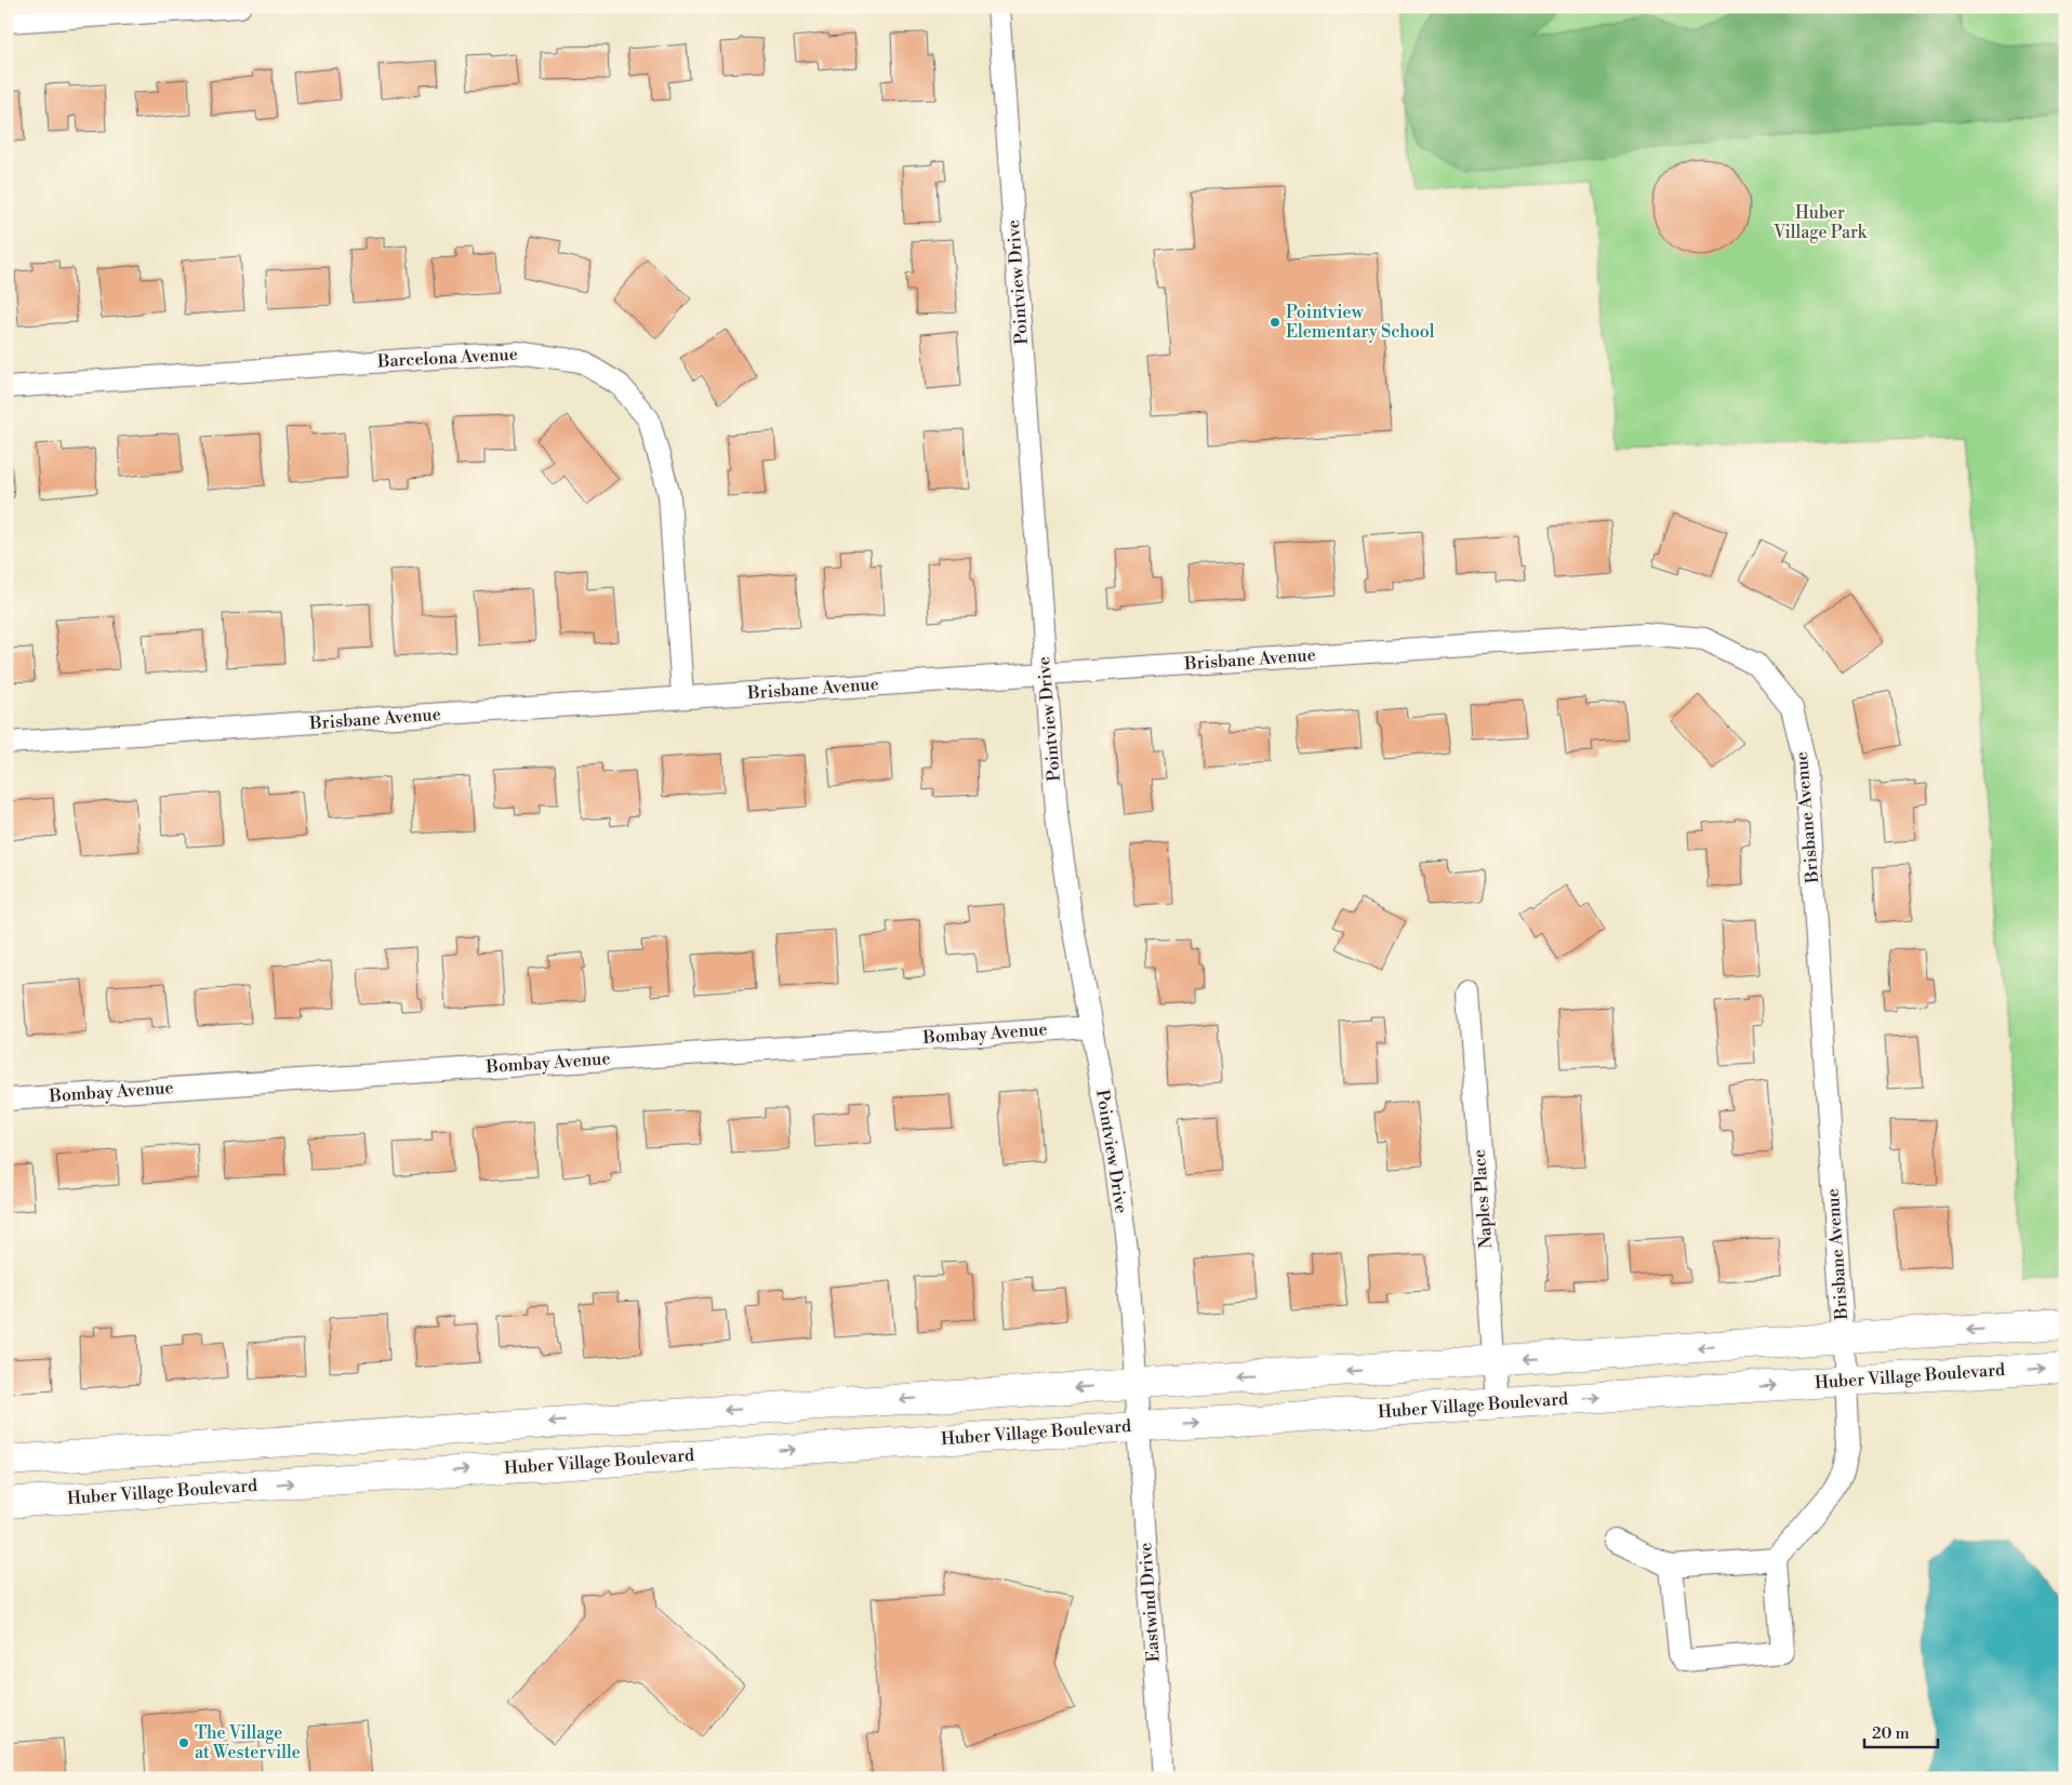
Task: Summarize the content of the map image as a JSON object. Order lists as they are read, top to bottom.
{
  "streets": {
    "street": [
      "Pointview Drive",
      "Barcelona Avenue",
      "Brisbane Avenue",
      "Bombay Avenue",
      "Naples Place",
      "Huber Village Boulevard",
      "Eastwind Drive"
    ]
  },
  "crossings": [
    ["Pointview Drive", "Brisbane Avenue"],
    ["Pointview Drive", "Bombay Avenue"],
    ["Pointview Drive", "Huber Village Boulevard"],
    ["Pointview Drive", "Eastwind Drive"],
    ["Barcelona Avenue", "Brisbane Avenue"],
    ["Brisbane Avenue", "Huber Village Boulevard"],
    ["Naples Place", "Huber Village Boulevard"],
    ["Huber Village Boulevard", "Eastwind Drive"]
  ],
  "parks": ["Huber Village Park"],
  "places": ["Pointview Elementary School", "The Village at Westerville"],
  "scale_bar": "20 m"
}
